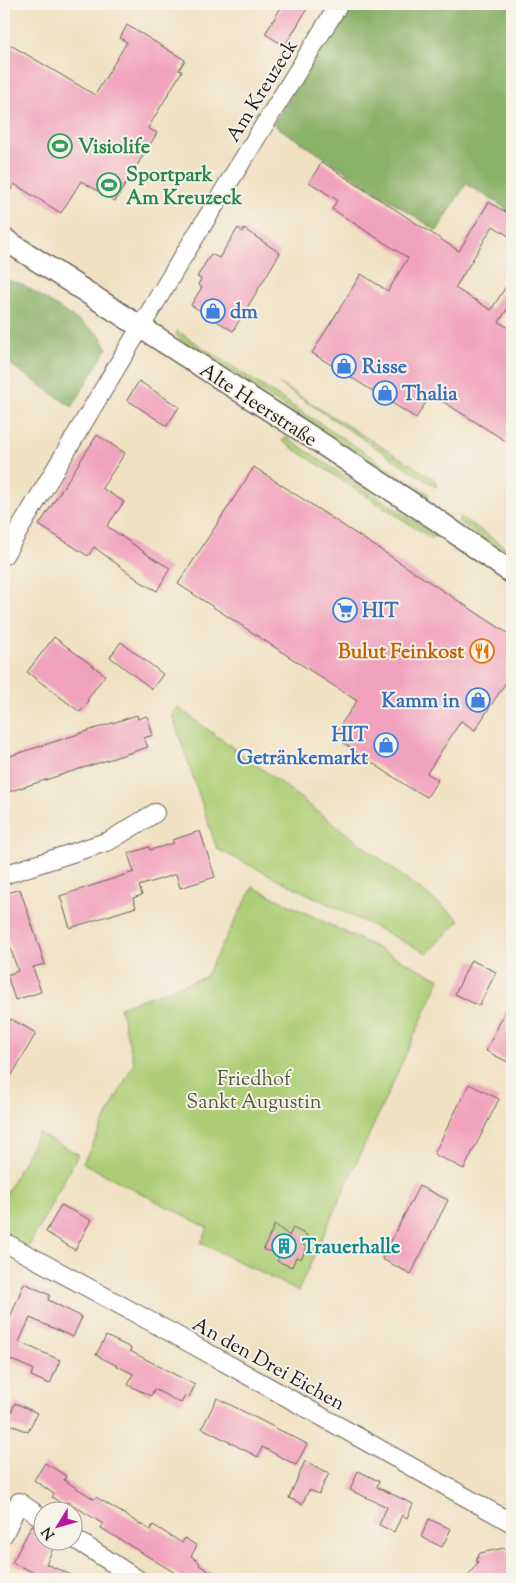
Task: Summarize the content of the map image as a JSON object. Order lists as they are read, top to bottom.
{
  "streets": {
    "street": ["Am Kreuzeck", "Alte Heerstraße", "An den Drei Eichen"]
  },
  "crossings": [
    ["Am Kreuzeck", "Alte Heerstraße"]
  ],
  "parks": ["Friedhof Sankt Augustin"],
  "places": {
    "sports": ["Visiolife", "Sportpark Am Kreuzeck"],
    "shop": [
      "dm",
      "Risse",
      "Thalia",
      "Kamm in",
      "HIT Getränkemarkt"
    ],
    "supermarket": ["HIT"],
    "restaurant": ["Bulut Feinkost"],
    "building": ["Trauerhalle"]
  },
  "north": "bottom left"
}
